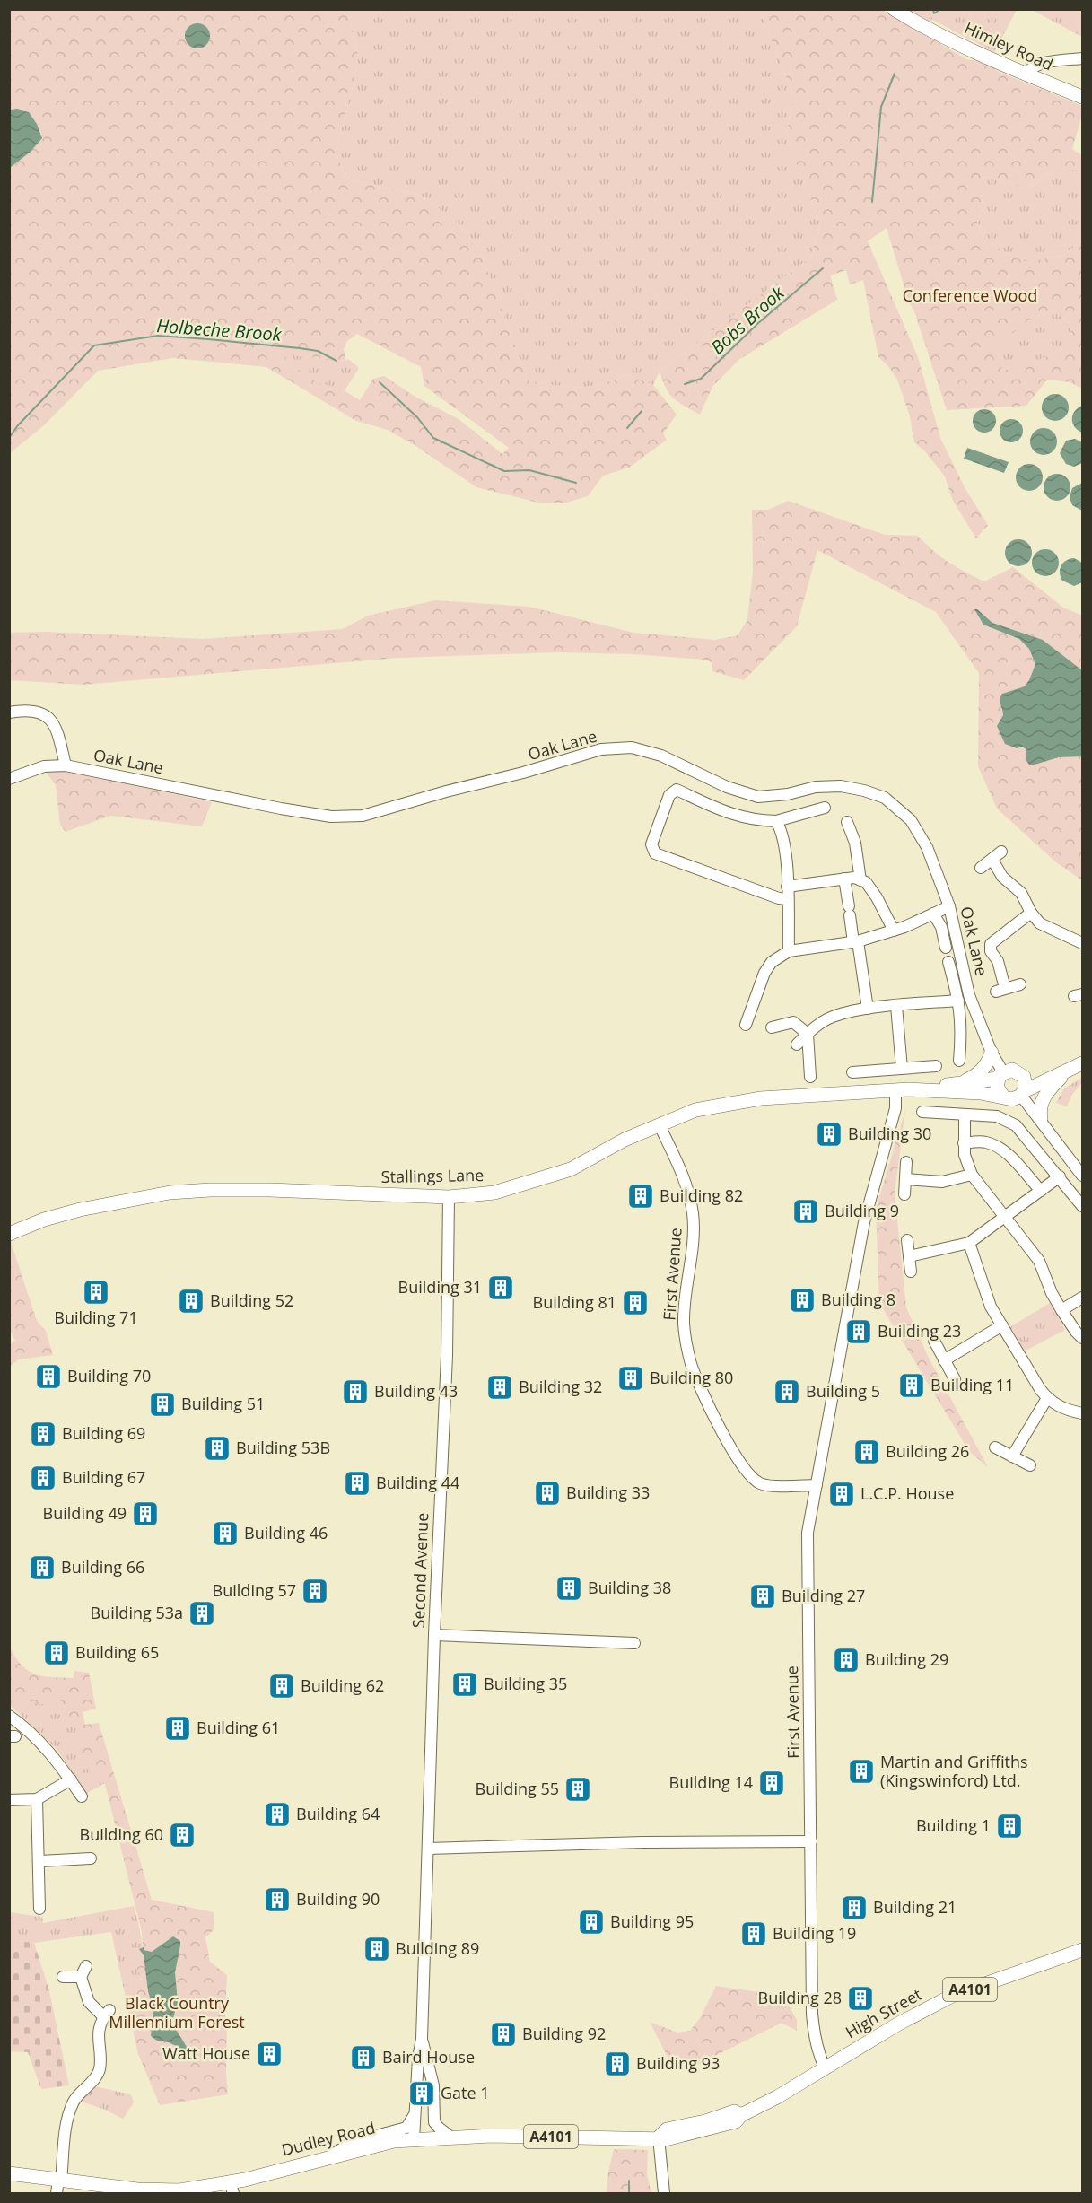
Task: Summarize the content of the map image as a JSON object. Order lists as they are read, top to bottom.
{
  "streets": {
    "main road": [
      "Himley Road",
      "Stallings Lane",
      "A4101",
      "High Street",
      "Dudley Road"
    ],
    "street": ["Oak Lane", "First Avenue", "Second Avenue"]
  },
  "crossings": [
    ["Stallings Lane", "First Avenue"],
    ["Stallings Lane", "Second Avenue"],
    ["First Avenue", "High Street"],
    ["First Avenue", "Dudley Road"],
    ["Second Avenue", "Dudley Road"],
    ["High Street", "Dudley Road"]
  ],
  "water": ["Bobs Brook", "Holbeche Brook"],
  "parks": ["Conference Wood", "Black Country Millennium Forest"],
  "places": {
    "building": [
      "Building 30",
      "Building 82",
      "Building 9",
      "Building 31",
      "Building 71",
      "Building 8",
      "Building 52",
      "Building 81",
      "Building 23",
      "Building 70",
      "Building 80",
      "Building 11",
      "Building 32",
      "Building 43",
      "Building 5",
      "Building 51",
      "Building 69",
      "Building 53B",
      "Building 26",
      "Building 67",
      "Building 44",
      "Building 33",
      "L.C.P. House",
      "Building 49",
      "Building 46",
      "Building 66",
      "Building 38",
      "Building 57",
      "Building 27",
      "Building 53a",
      "Building 65",
      "Building 29",
      "Building 35",
      "Building 62",
      "Building 61",
      "Martin and Griffiths (Kingswinford) Ltd.",
      "Building 14",
      "Building 55",
      "Building 64",
      "Building 1",
      "Building 60",
      "Building 90",
      "Building 21",
      "Building 95",
      "Building 19",
      "Building 89",
      "Building 28",
      "Building 92",
      "Watt House",
      "Baird House",
      "Building 93",
      "Gate 1"
    ]
  }
}
